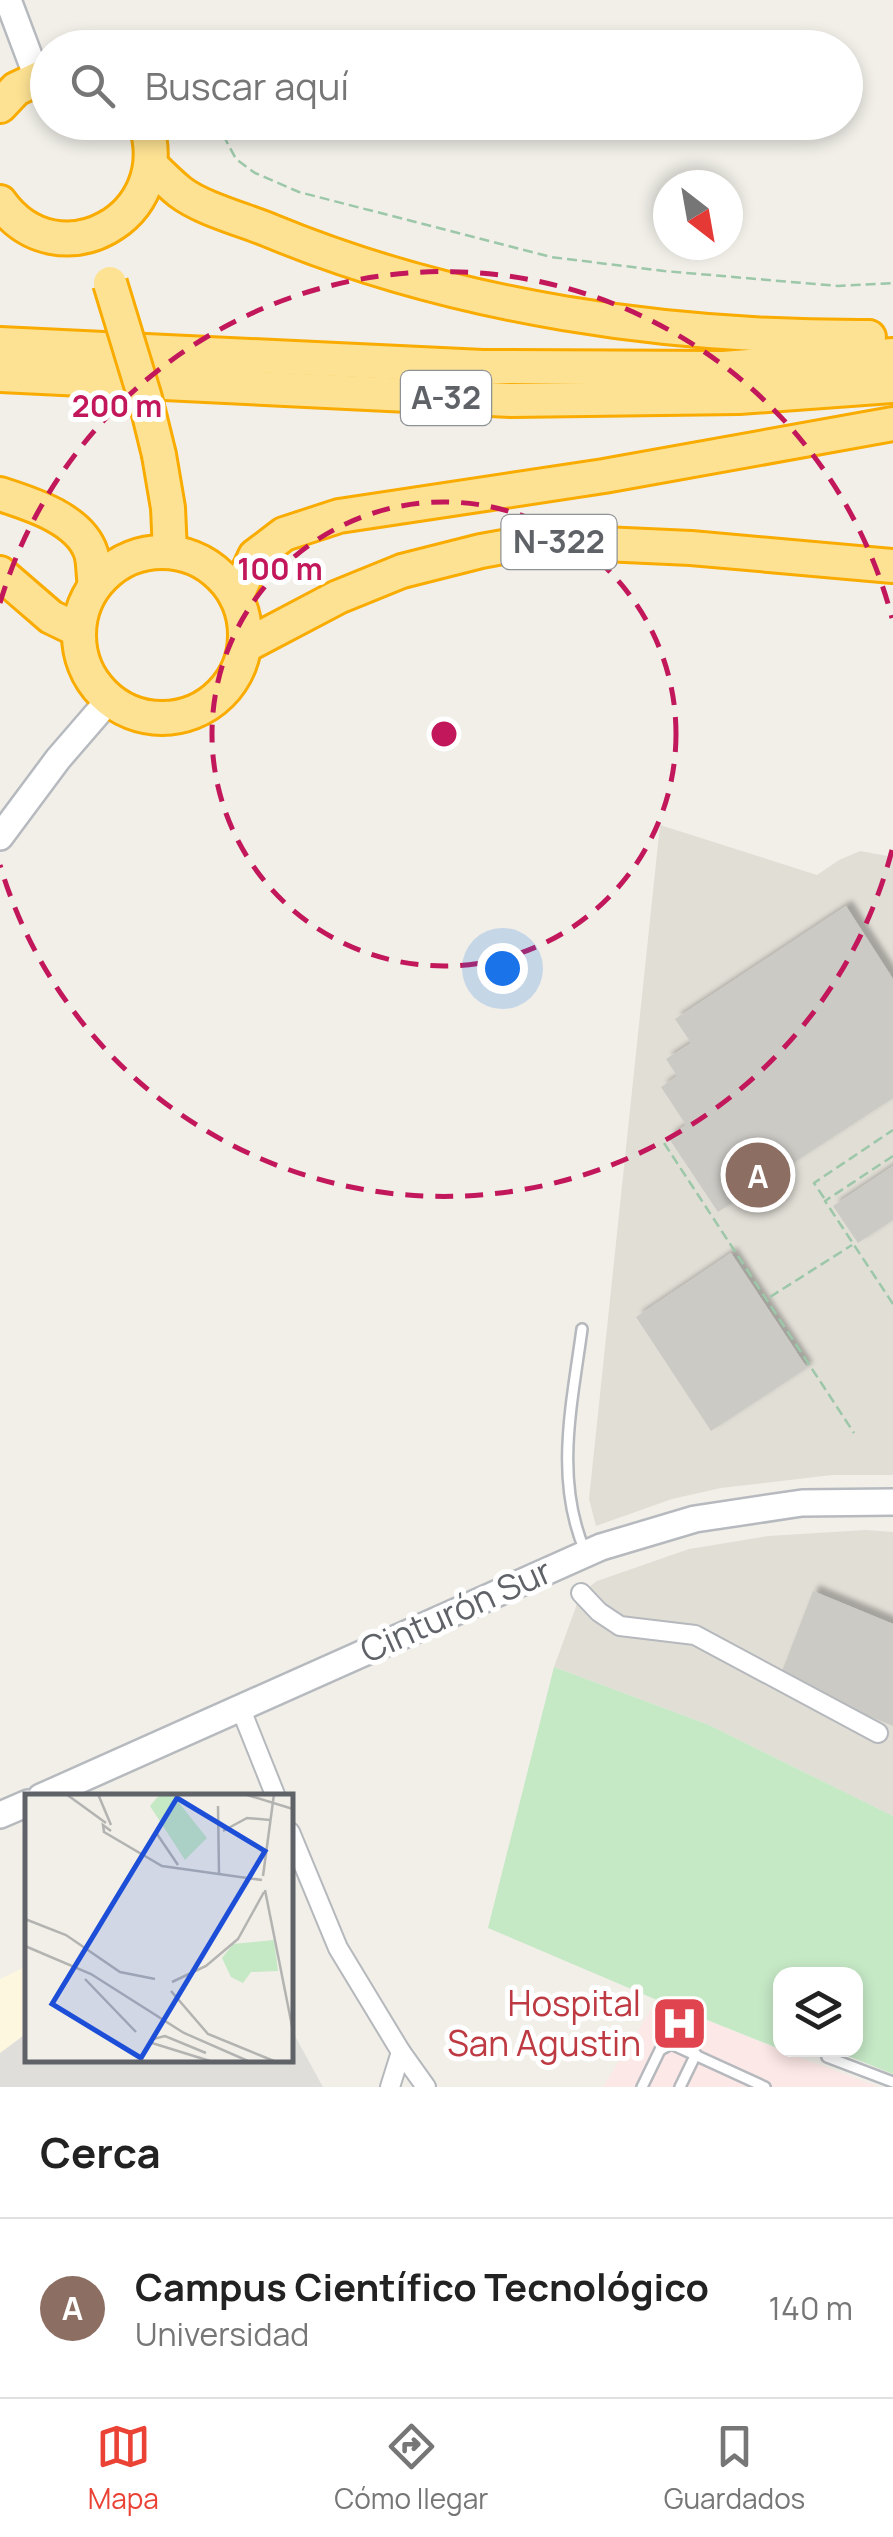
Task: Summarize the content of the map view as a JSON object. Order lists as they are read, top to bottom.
{
  "streets": {
    "highway": ["A-32", "N-322"],
    "main road": ["Cinturón Sur"]
  },
  "places": {
    "hospital": ["Hospital San Agustin"]
  },
  "north": "bottom right",
  "page": {
    "search": "Buscar aquí",
    "pins": "A",
    "heading": "Cerca",
    "list": [
      {
        "mark": "A",
        "name": "Campus Científico Tecnológico",
        "note": "Universidad",
        "value": "140 m"
      }
    ],
    "nav": ["Mapa", "Cómo llegar", "Guardados"]
  },
  "rings": ["200 m", "100 m"]
}
